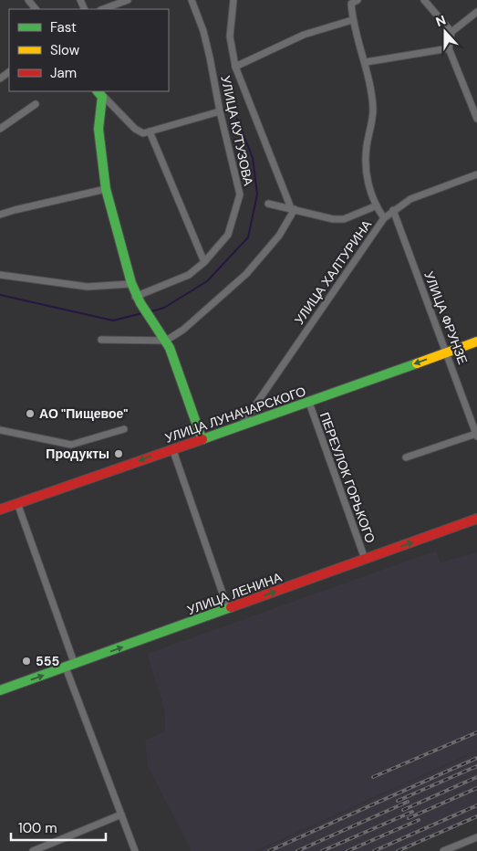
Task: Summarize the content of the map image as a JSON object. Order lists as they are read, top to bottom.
{
  "streets": {
    "main road": ["УЛИЦА ЛУНАЧАРСКОГО", "УЛИЦА ЛЕНИНА"],
    "street": [
      "УЛИЦА КУТУЗОВА",
      "УЛИЦА ХАЛТУРИНА",
      "УЛИЦА ФРУНЗЕ",
      "ПЕРЕУЛОК ГОРЬКОГО"
    ]
  },
  "crossings": [
    ["УЛИЦА ХАЛТУРИНА", "УЛИЦА ФРУНЗЕ"],
    ["УЛИЦА ХАЛТУРИНА", "УЛИЦА ЛУНАЧАРСКОГО"],
    ["УЛИЦА ФРУНЗЕ", "УЛИЦА ЛУНАЧАРСКОГО"],
    ["УЛИЦА ЛУНАЧАРСКОГО", "ПЕРЕУЛОК ГОРЬКОГО"],
    ["ПЕРЕУЛОК ГОРЬКОГО", "УЛИЦА ЛЕНИНА"]
  ],
  "one_way": ["УЛИЦА ЛУНАЧАРСКОГО", "УЛИЦА ЛЕНИНА"],
  "places": ["АО \"Пищевое\"", "Продукты", "555"],
  "legend": ["Fast", "Slow", "Jam"],
  "scale_bar": "100 m",
  "north": "top"
}
